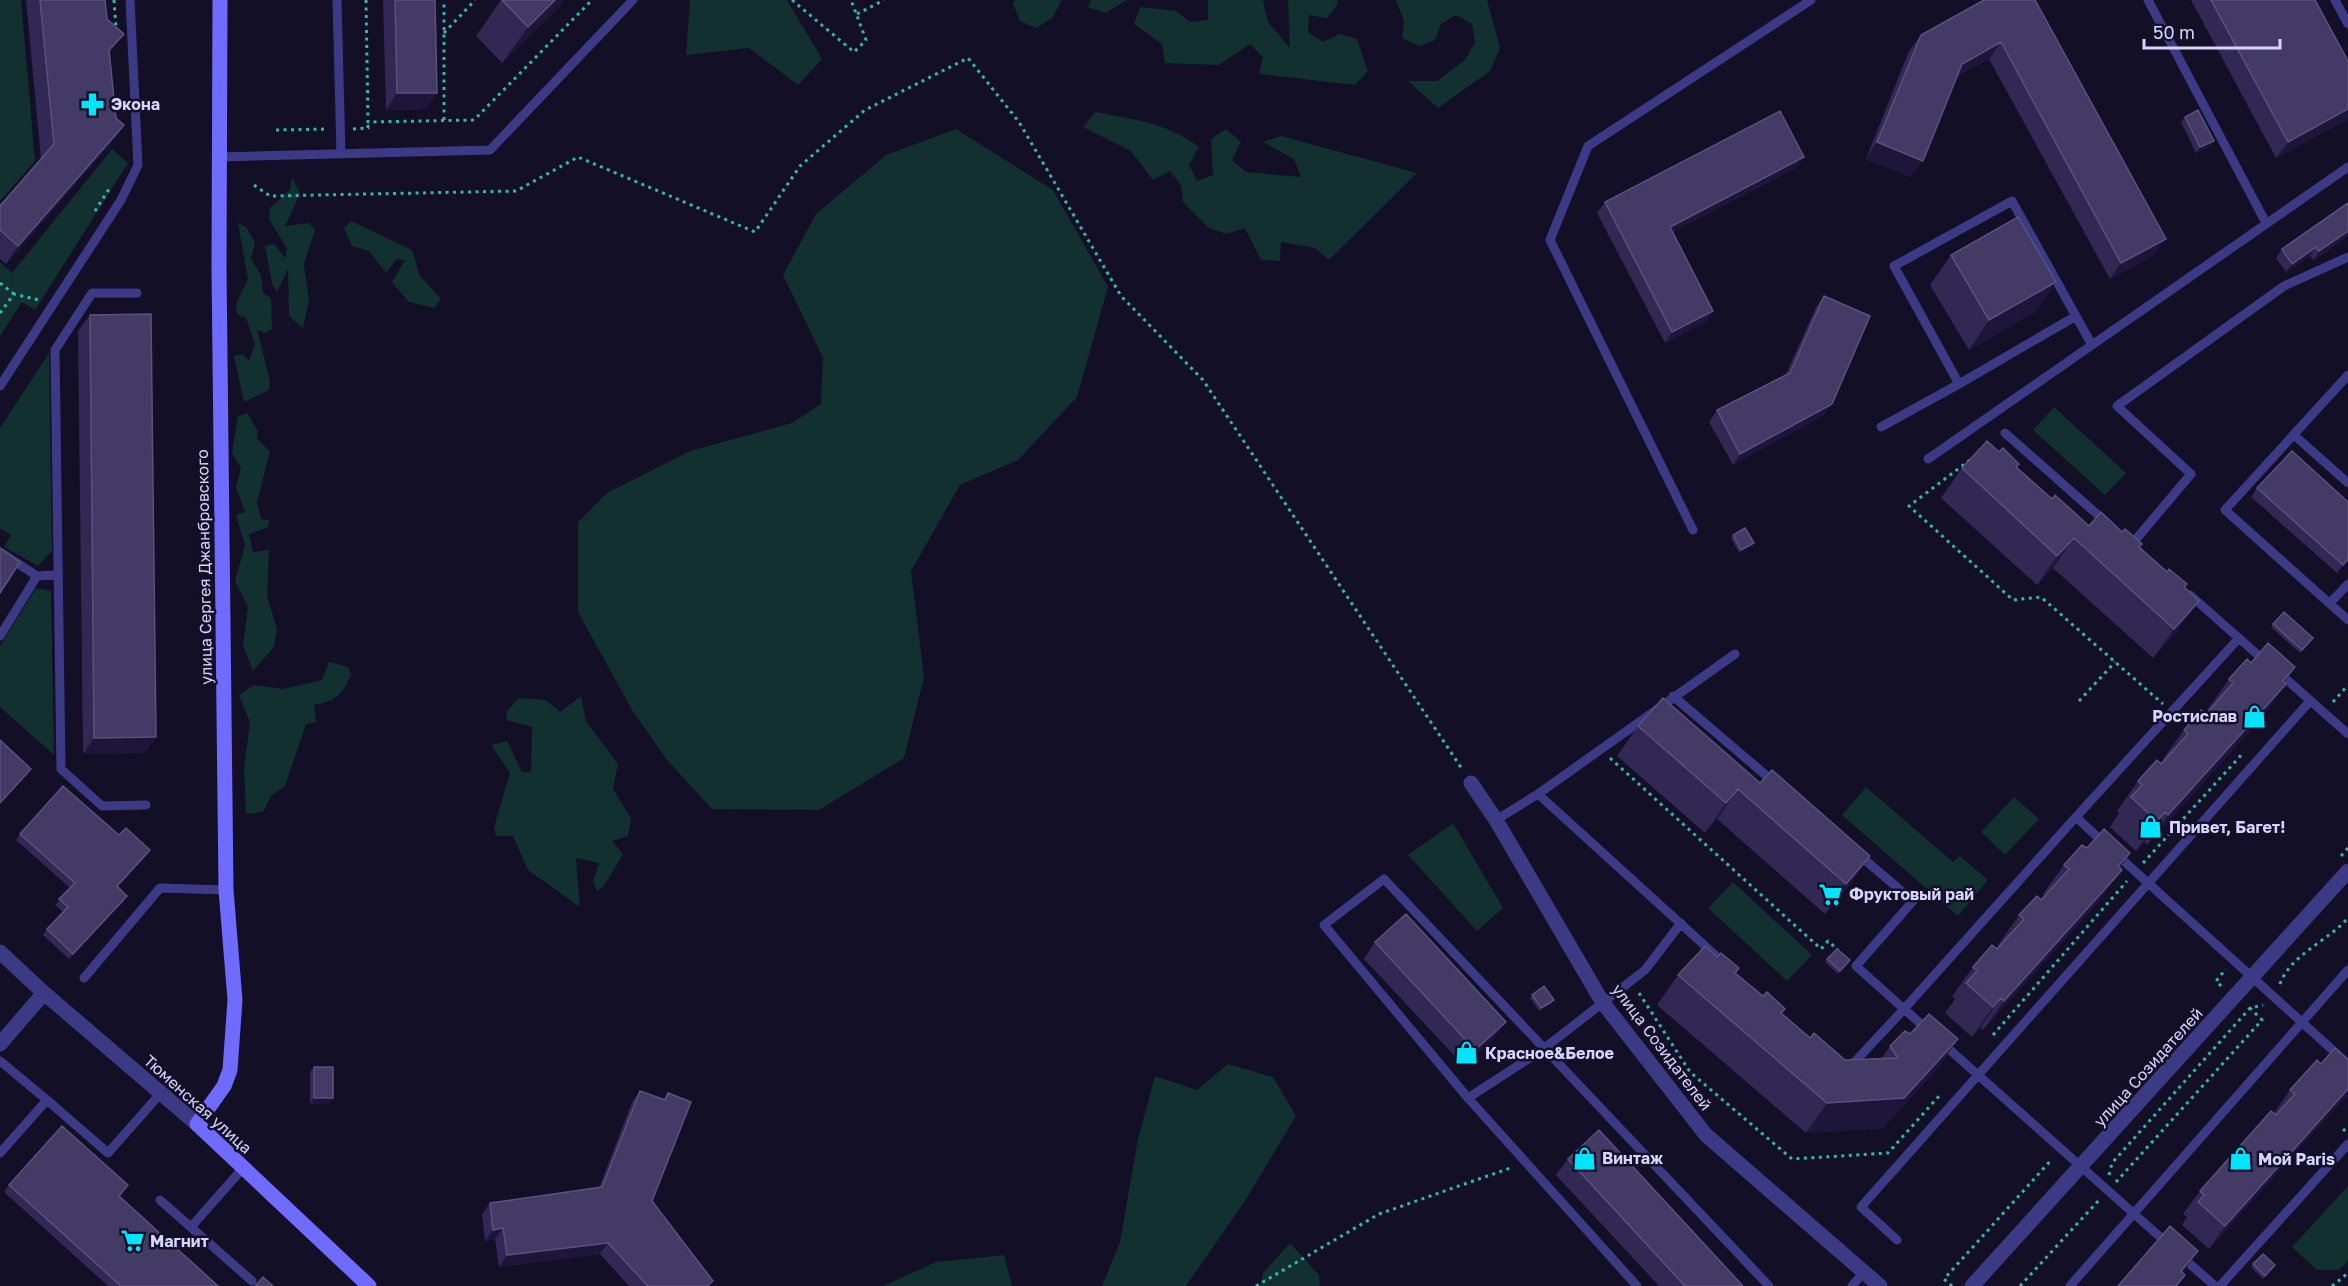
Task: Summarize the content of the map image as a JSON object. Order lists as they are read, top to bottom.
{
  "streets": {
    "street": ["улица Сергея Джанбровского", "улица Созидателей", "Тюменская улица"]
  },
  "crossings": [
    ["улица Сергея Джанбровского", "Тюменская улица"]
  ],
  "places": {
    "pharmacy": ["Экона"],
    "shop": [
      "Ростислав",
      "Привет, Багет!",
      "Красное&Белое",
      "Винтаж",
      "Мой Paris"
    ],
    "supermarket": ["Фруктовый рай", "Магнит"]
  },
  "scale_bar": "50 m"
}
